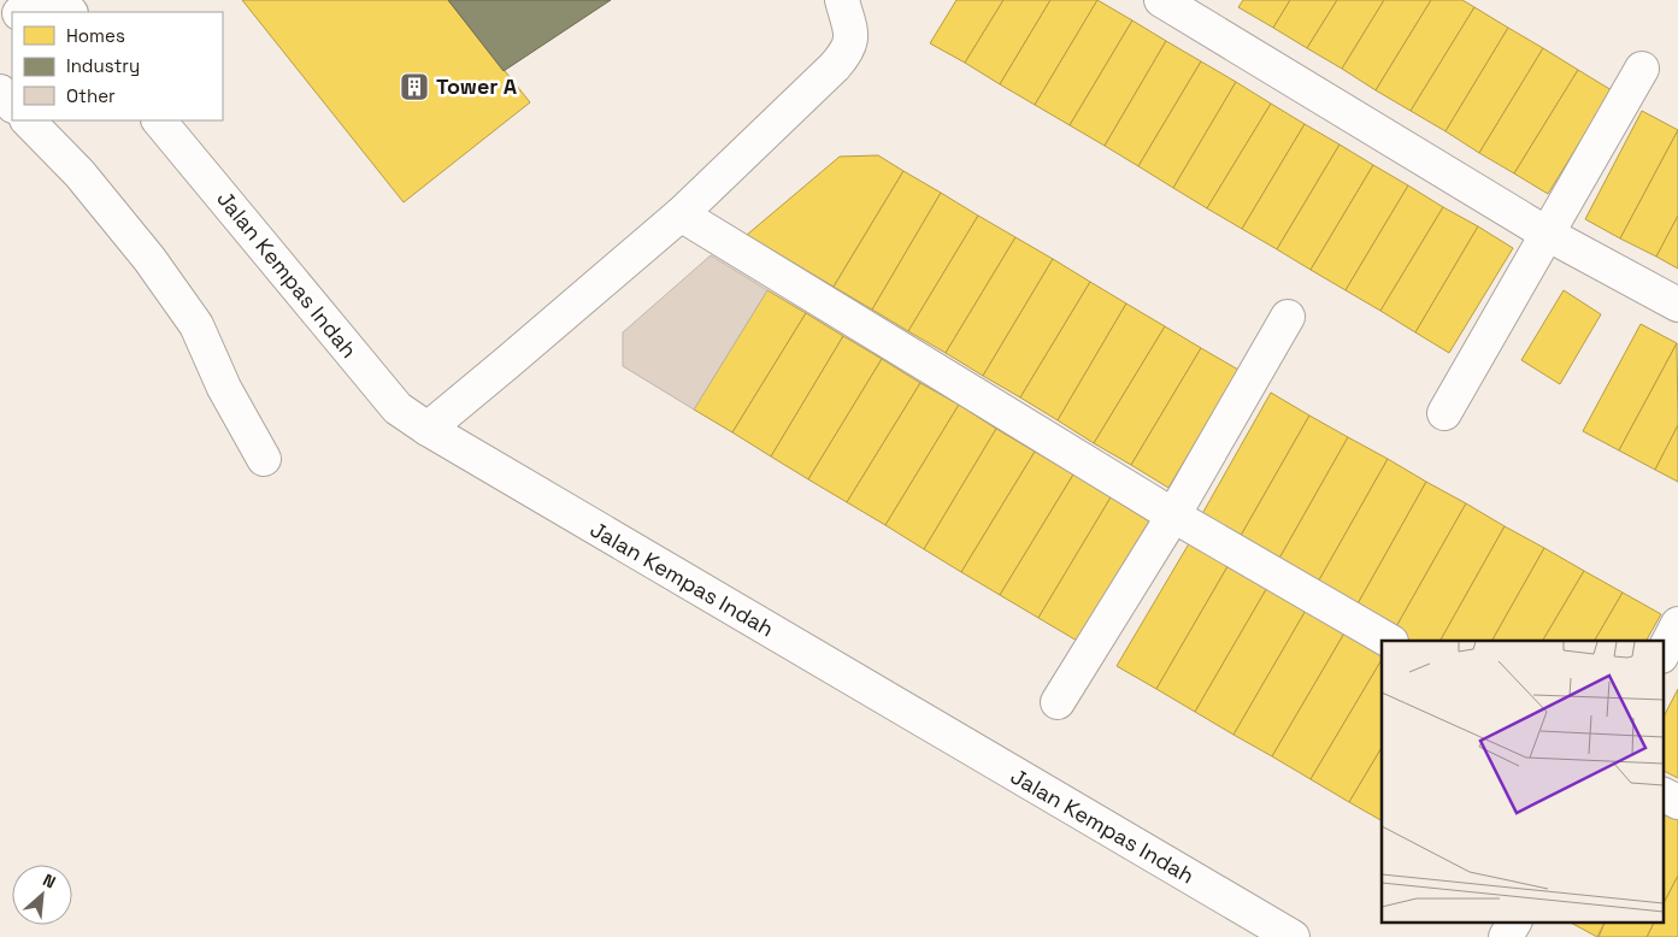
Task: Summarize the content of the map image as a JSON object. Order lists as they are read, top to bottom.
{
  "streets": {
    "street": ["Jalan Kempas Indah"]
  },
  "places": {
    "building": ["Tower A"]
  },
  "legend": ["Homes", "Industry", "Other"],
  "north": "top right"
}
